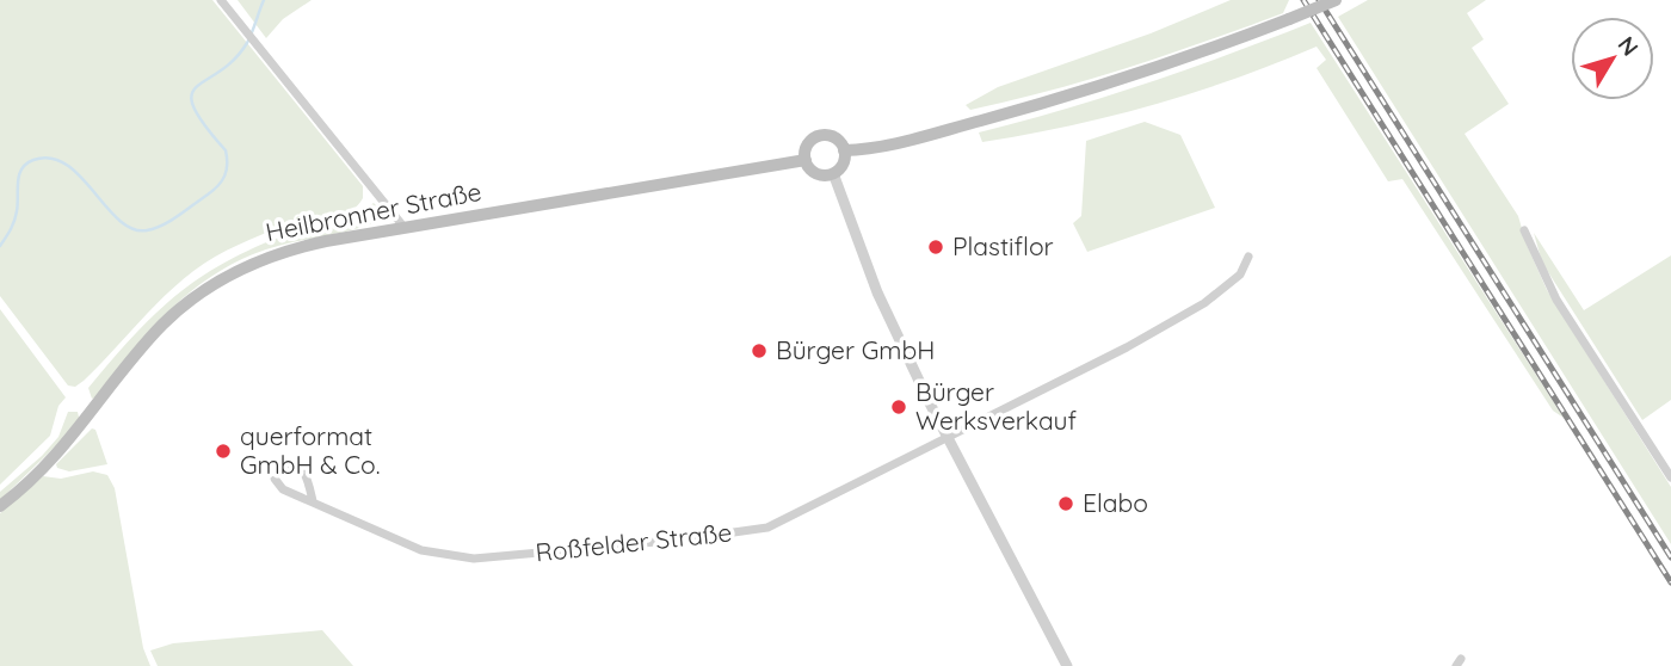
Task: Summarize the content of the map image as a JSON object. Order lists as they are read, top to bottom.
{
  "streets": {
    "main road": ["Heilbronner Straße"],
    "street": ["Roßfelder Straße"]
  },
  "places": [
    "Plastiflor",
    "Bürger GmbH",
    "Bürger Werksverkauf",
    "querformat GmbH & Co.",
    "Elabo"
  ],
  "north": "top right"
}
